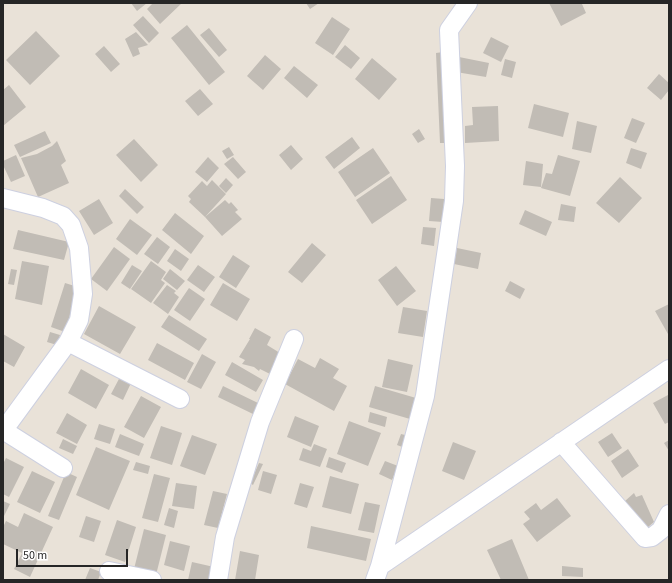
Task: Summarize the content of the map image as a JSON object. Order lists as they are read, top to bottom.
{
  "scale_bar": "50 m"
}
